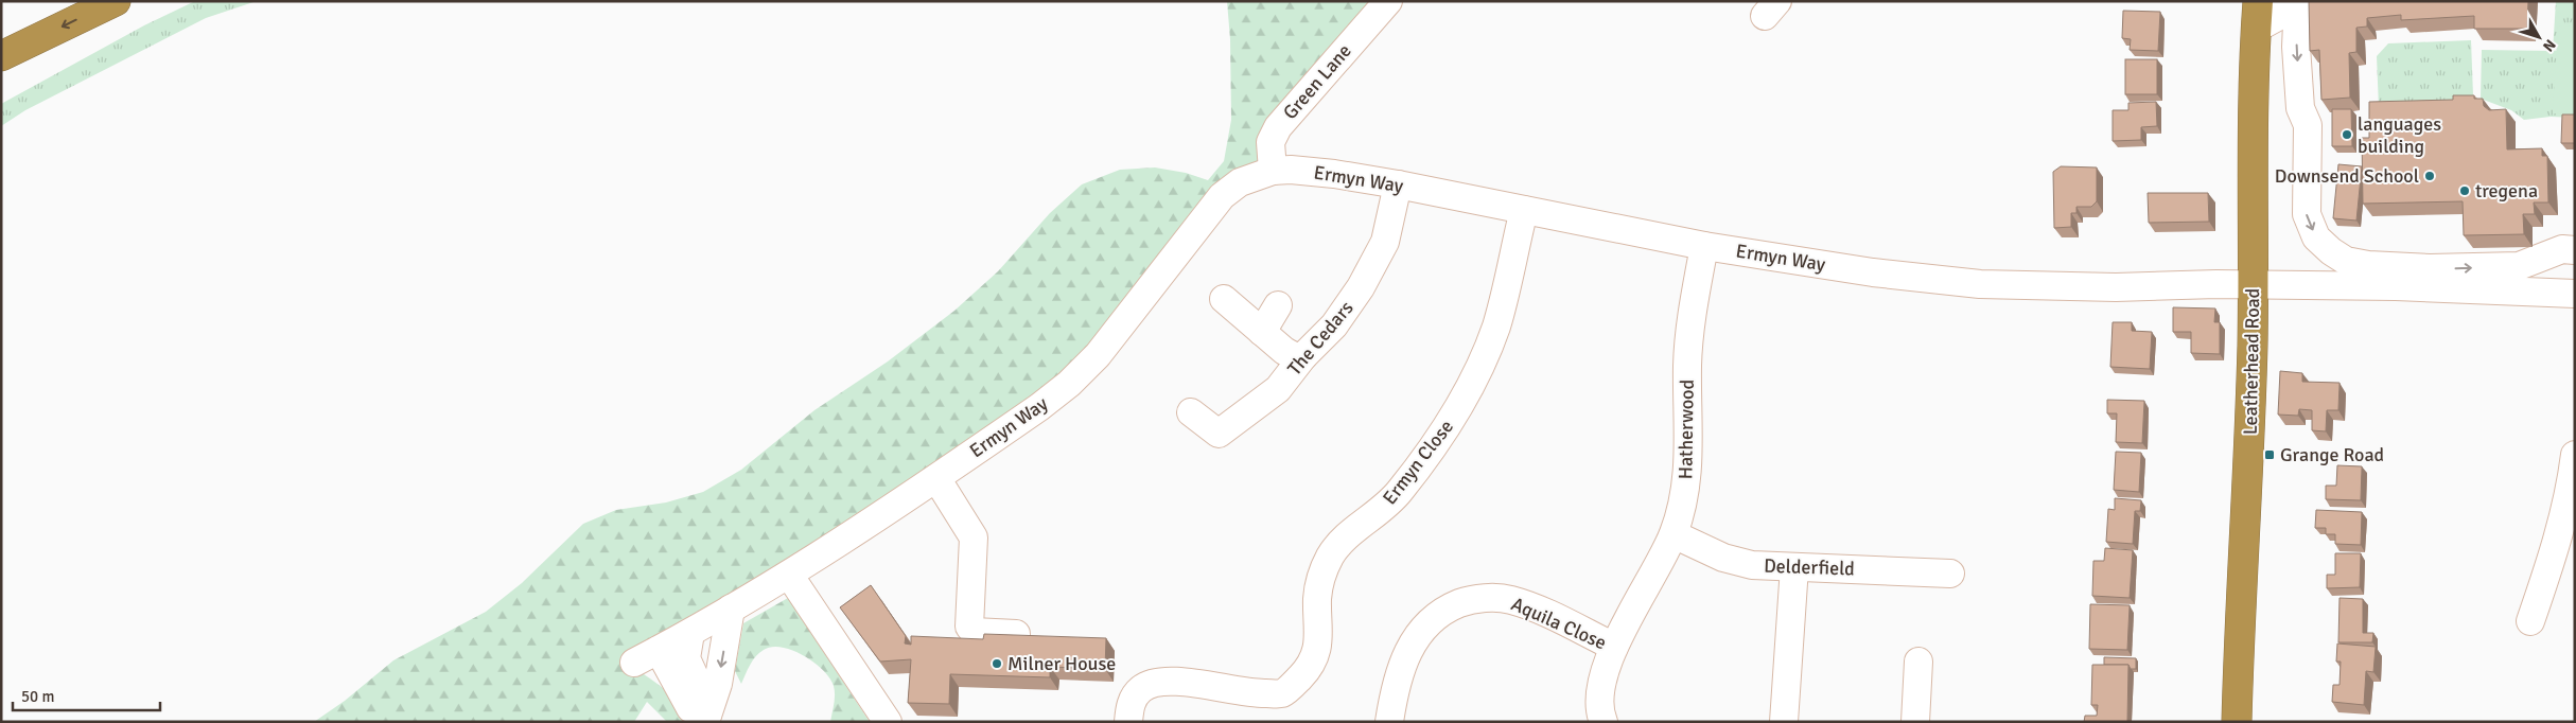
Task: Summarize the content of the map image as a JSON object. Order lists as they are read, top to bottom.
{
  "streets": {
    "highway": ["Leatherhead Road"],
    "street": [
      "Green Lane",
      "Ermyn Way",
      "The Cedars",
      "Hatherwood",
      "Ermyn Close",
      "Delderfield",
      "Aquila Close"
    ]
  },
  "crossings": [
    ["Green Lane", "Ermyn Way"],
    ["Ermyn Way", "The Cedars"],
    ["Ermyn Way", "Leatherhead Road"],
    ["Ermyn Way", "Hatherwood"],
    ["Ermyn Way", "Ermyn Close"],
    ["Hatherwood", "Delderfield"],
    ["Hatherwood", "Aquila Close"]
  ],
  "places": {
    "other": [
      "languages building",
      "Downsend School",
      "tregena",
      "Milner House"
    ],
    "transit": ["Grange Road"]
  },
  "scale_bar": "50 m",
  "north": "bottom right"
}
